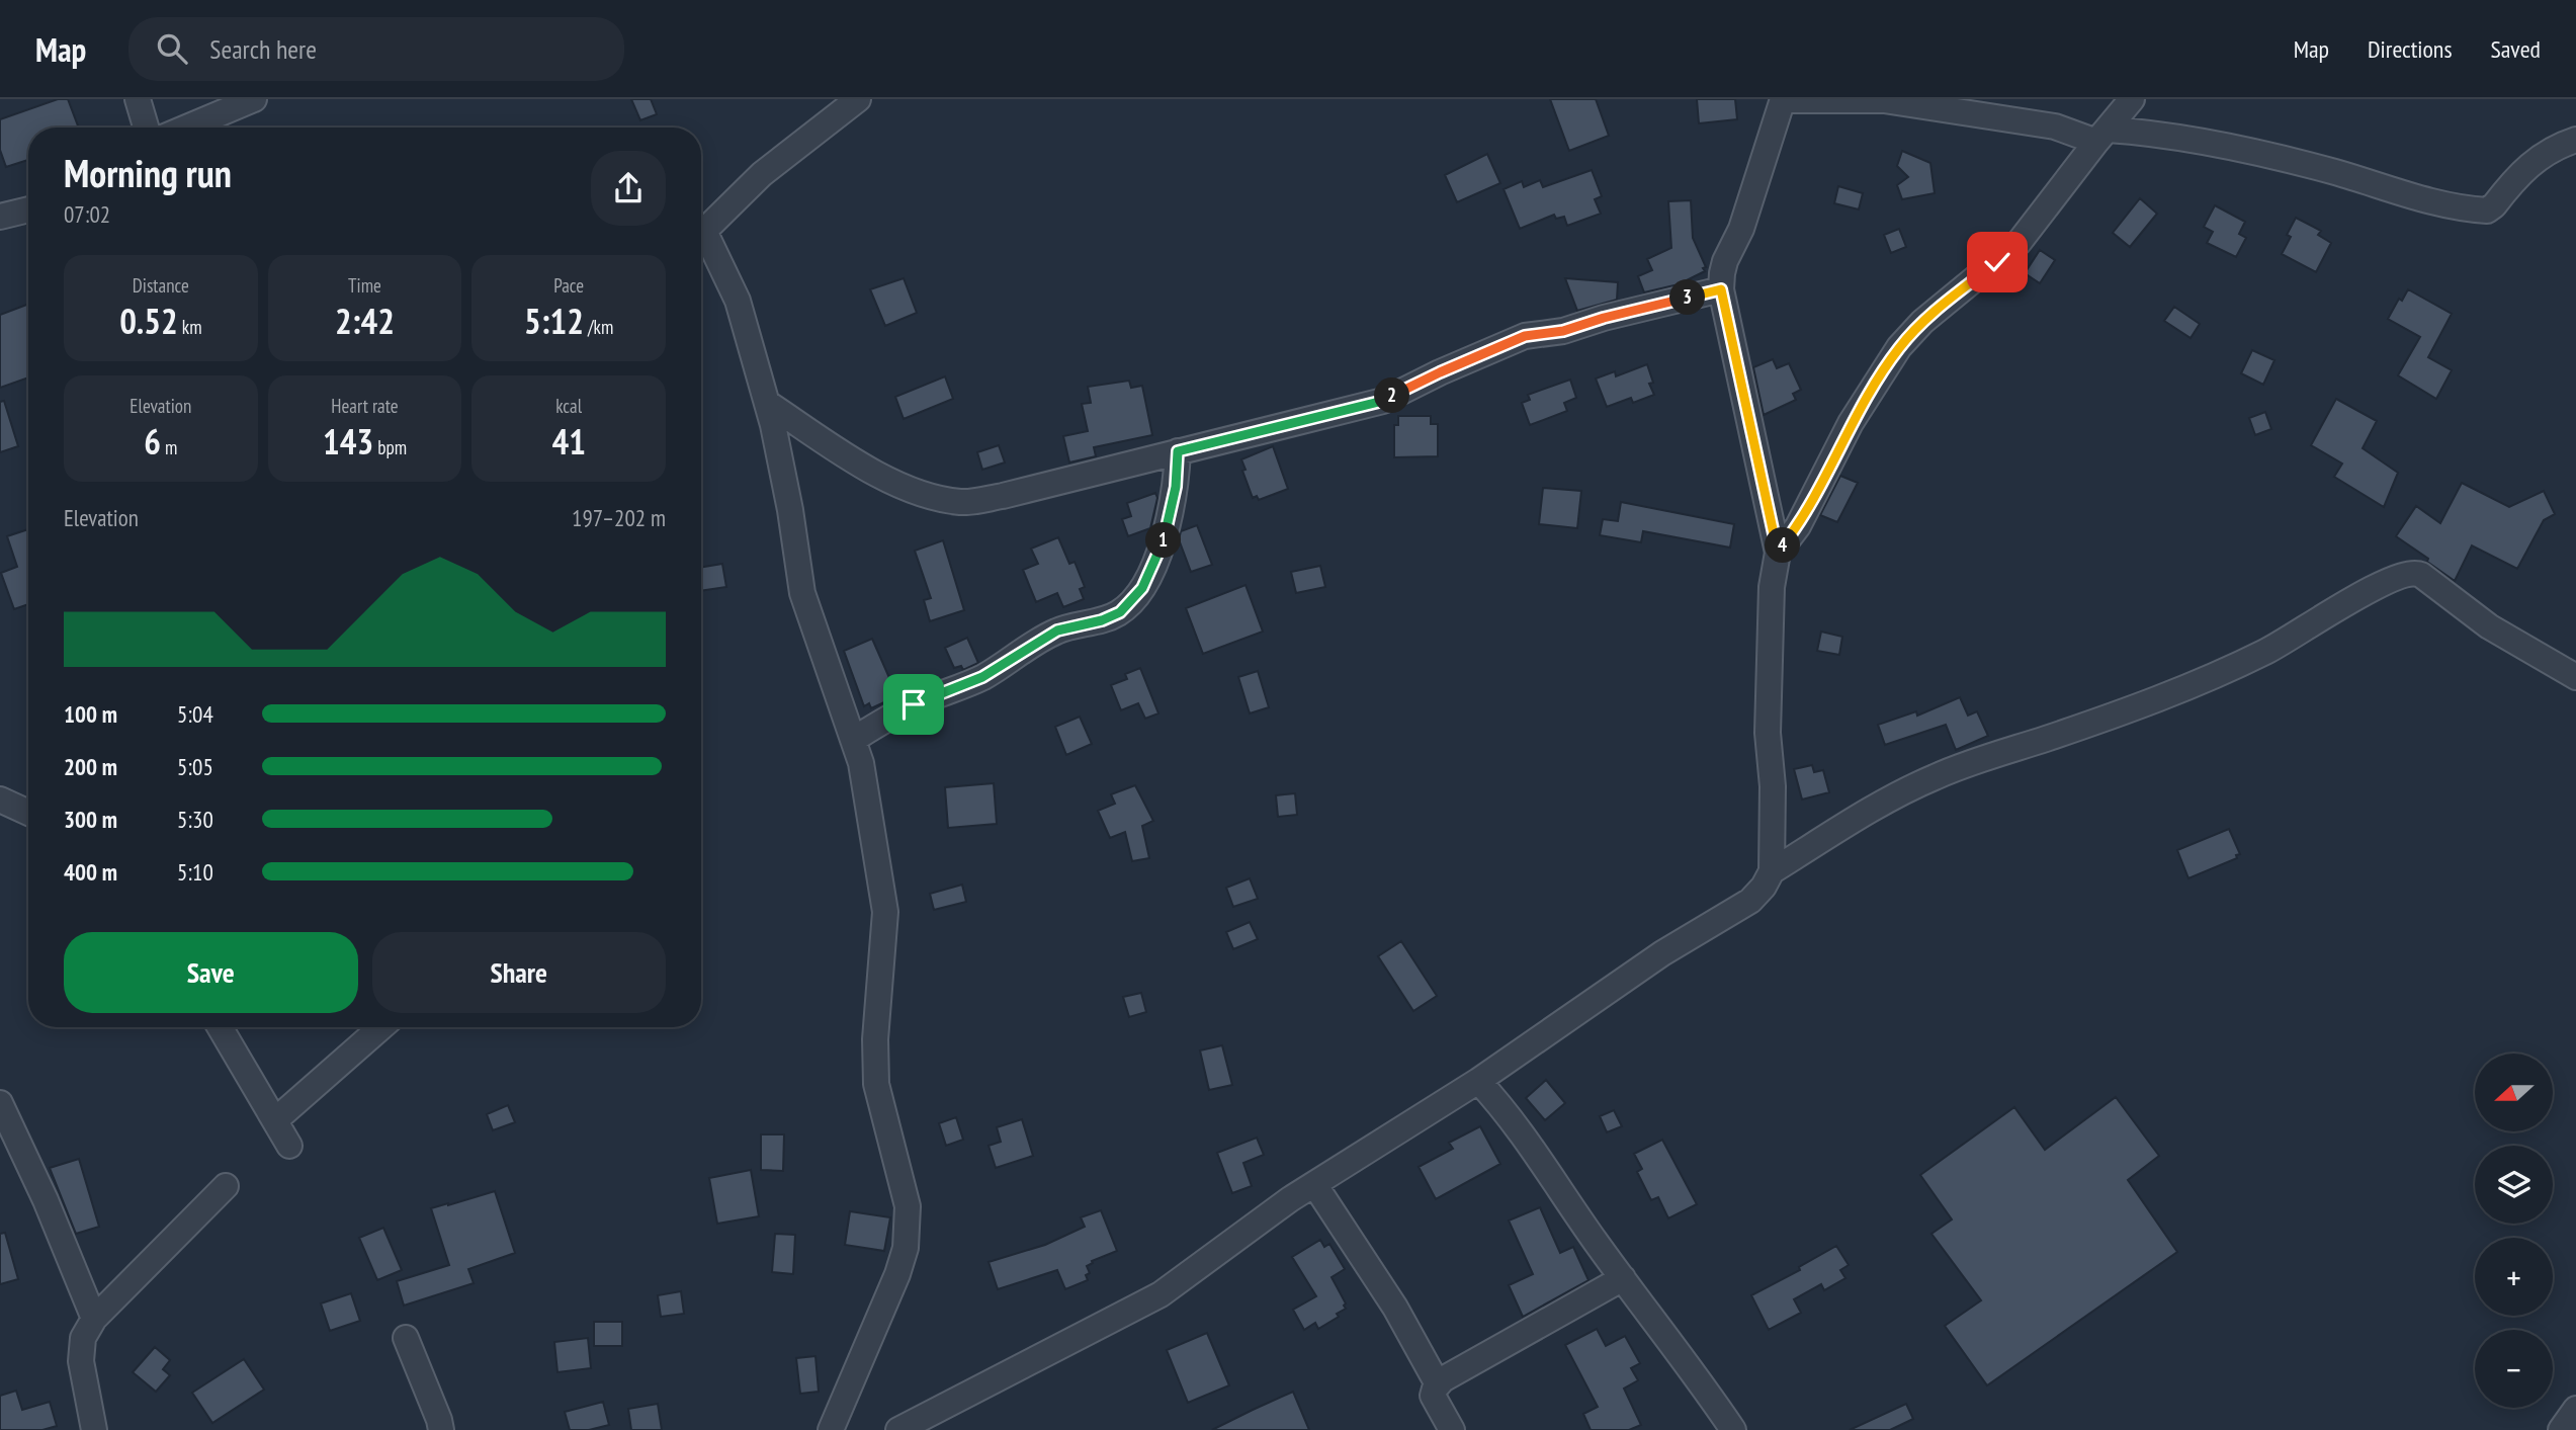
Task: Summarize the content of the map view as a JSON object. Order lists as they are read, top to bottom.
{
  "north": "left",
  "page": {
    "header": "Map",
    "search": "Search here",
    "nav": ["Map", "Directions", "Saved"],
    "heading": ["Morning run", "07:02"],
    "stats": [
      ["Distance", "0.52 km"],
      ["Time", "2:42"],
      ["Pace", "5:12 /km"],
      ["Elevation", "6 m"],
      ["Heart rate", "143 bpm"],
      ["kcal", "41"]
    ],
    "pins": [
      "3",
      "2",
      "1",
      "4"
    ],
    "chart": ["Elevation", "197–202 m"],
    "list": [
      {
        "name": "100 m",
        "note": "5:04"
      },
      {
        "name": "200 m",
        "note": "5:05"
      },
      {
        "name": "300 m",
        "note": "5:30"
      },
      {
        "name": "400 m",
        "note": "5:10"
      }
    ],
    "buttons": ["Save", "Share"],
    "map_buttons": ["+", "−"]
  }
}
